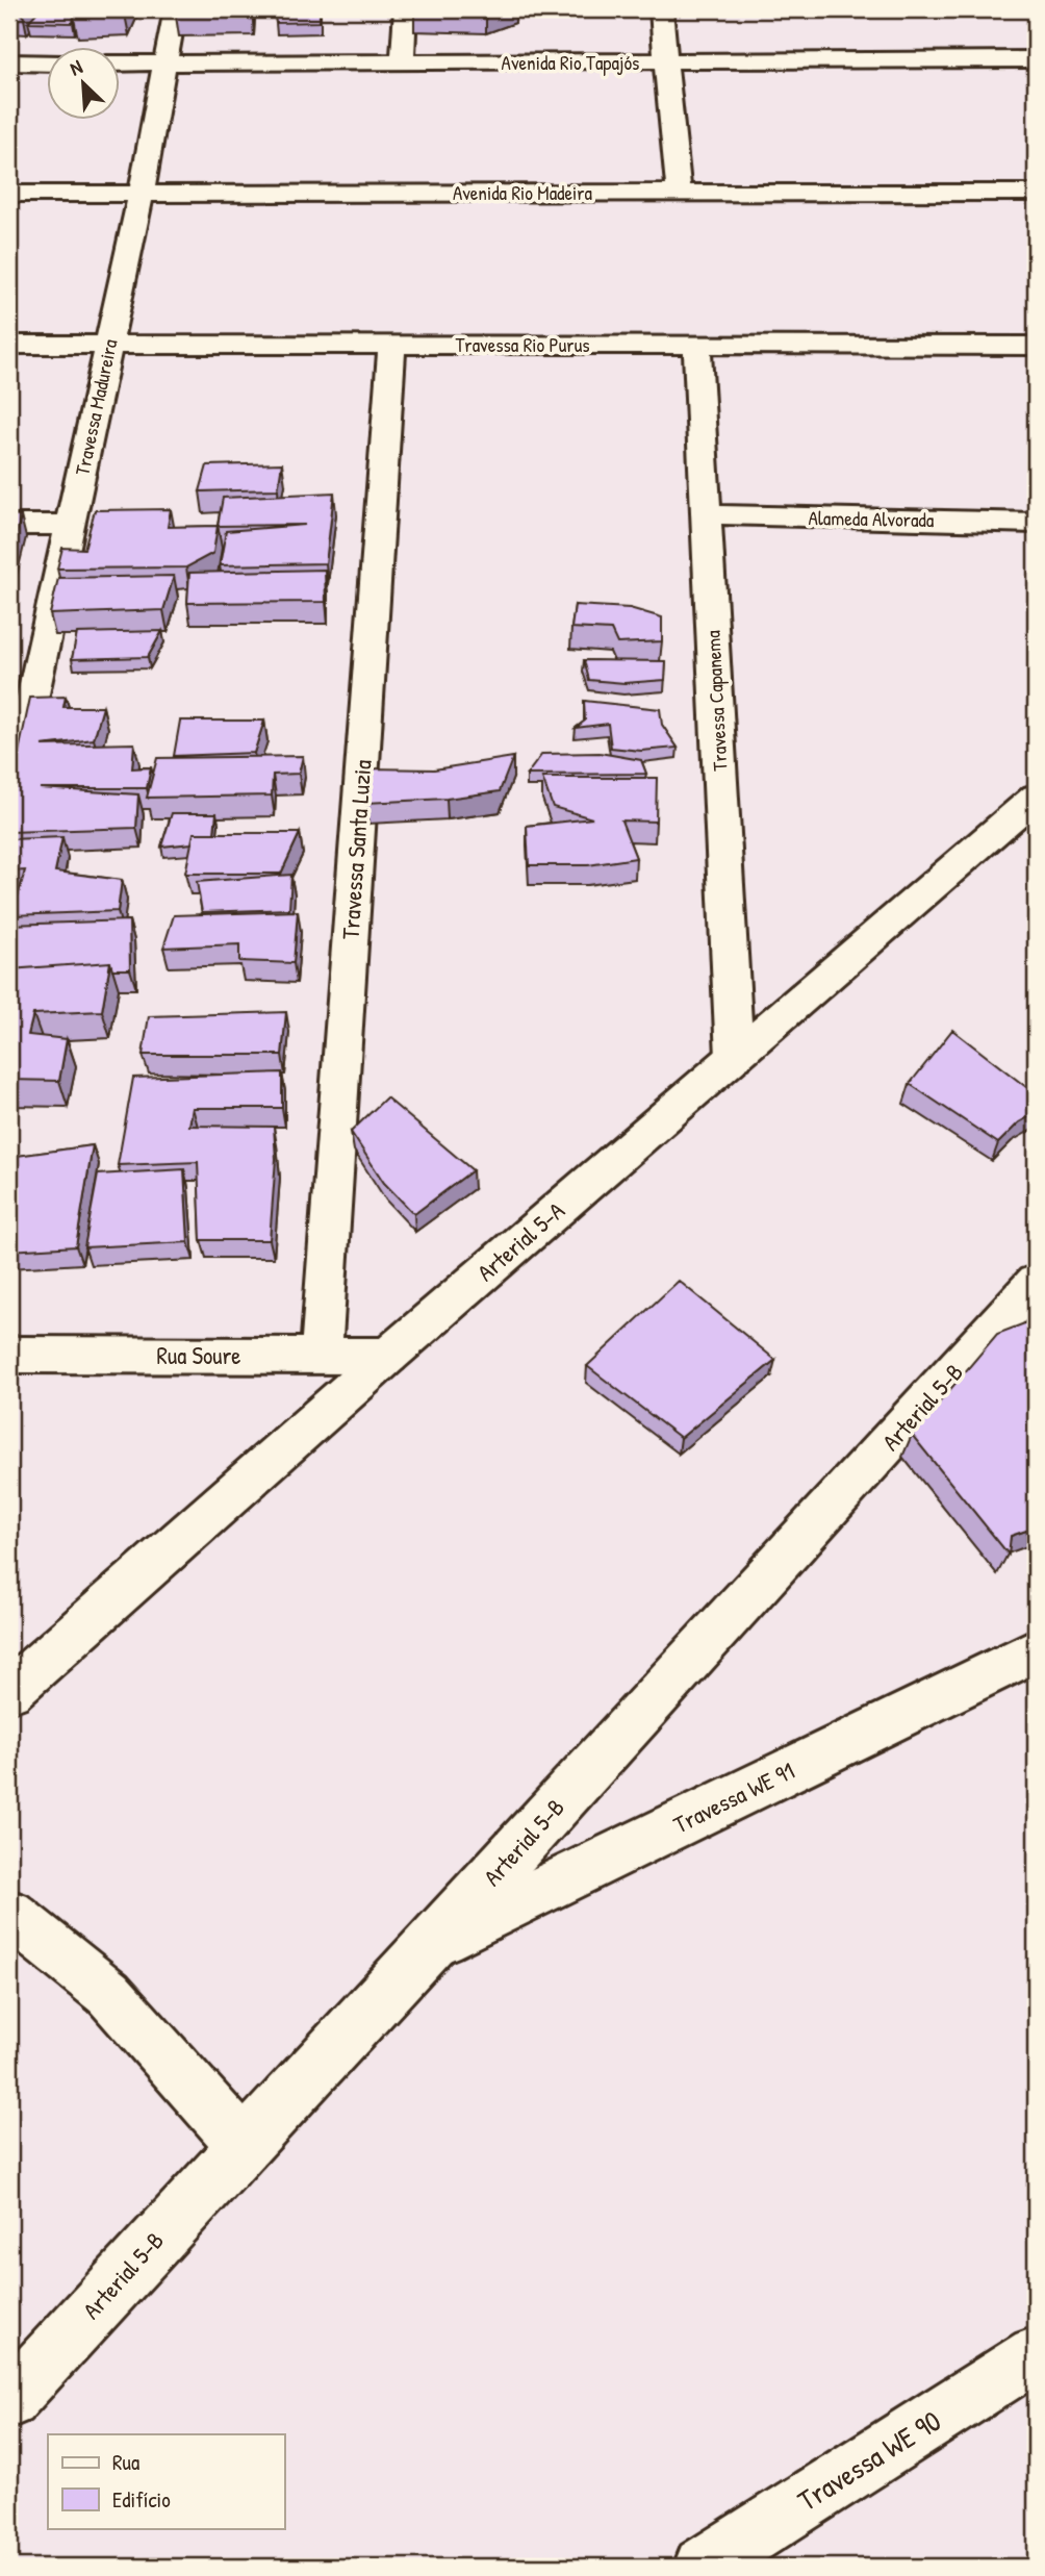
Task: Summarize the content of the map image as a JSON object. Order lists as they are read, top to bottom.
{
  "streets": {
    "street": [
      "Avenida Rio Tapajós",
      "Avenida Rio Madeira",
      "Travessa Rio Purus",
      "Travessa Madureira",
      "Alameda Alvorada",
      "Travessa Capanema",
      "Travessa Santa Luzia",
      "Arterial 5-A",
      "Rua Soure",
      "Arterial 5-B",
      "Travessa WE 91",
      "Travessa WE 90"
    ]
  },
  "crossings": [
    ["Avenida Rio Tapajós", "Travessa Madureira"],
    ["Avenida Rio Madeira", "Travessa Madureira"],
    ["Travessa Rio Purus", "Travessa Madureira"],
    ["Travessa Rio Purus", "Travessa Capanema"],
    ["Travessa Rio Purus", "Travessa Santa Luzia"],
    ["Alameda Alvorada", "Travessa Capanema"],
    ["Travessa Capanema", "Arterial 5-A"],
    ["Travessa Santa Luzia", "Rua Soure"],
    ["Arterial 5-A", "Rua Soure"],
    ["Arterial 5-B", "Travessa WE 91"]
  ],
  "legend": ["Rua", "Edifício"],
  "north": "top left"
}
